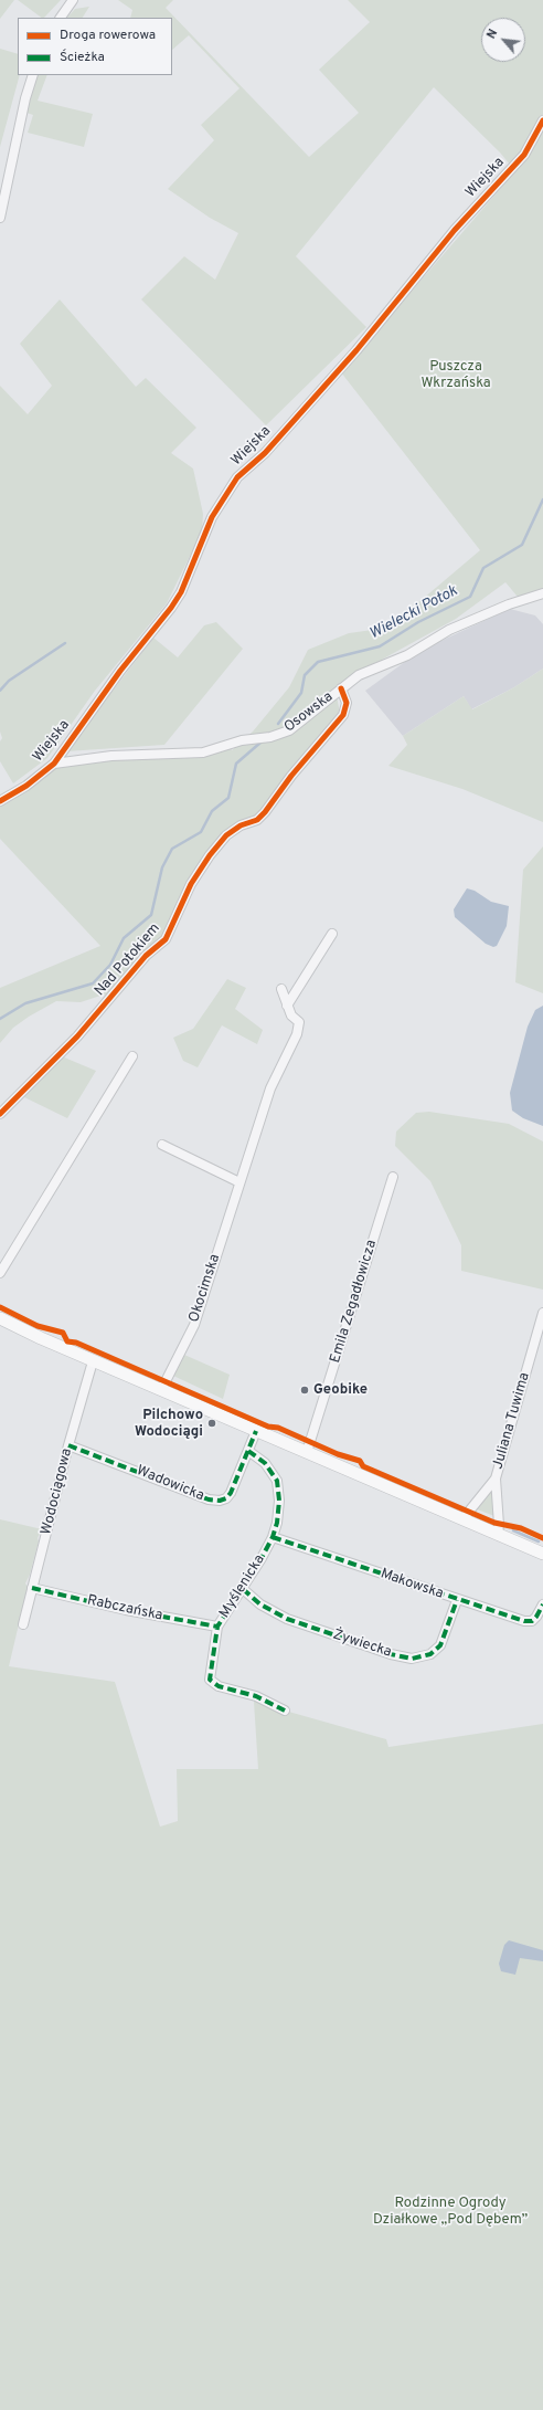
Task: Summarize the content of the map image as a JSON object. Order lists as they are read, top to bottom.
{
  "streets": {
    "street": [
      "Wiejska",
      "Osowska",
      "Nad Potokiem",
      "Okocimska",
      "Emila Zegadłowicza",
      "Juliana Tuwima",
      "Wadowicka",
      "Wodociągowa",
      "Makowska",
      "Myślenicka",
      "Rabczańska",
      "Żywiecka"
    ]
  },
  "crossings": [
    ["Wiejska", "Osowska"],
    ["Osowska", "Nad Potokiem"],
    ["Wadowicka", "Wodociągowa"],
    ["Wadowicka", "Myślenicka"],
    ["Wodociągowa", "Rabczańska"],
    ["Makowska", "Myślenicka"],
    ["Makowska", "Żywiecka"],
    ["Myślenicka", "Rabczańska"],
    ["Myślenicka", "Żywiecka"]
  ],
  "water": ["Wielecki Potok"],
  "parks": ["Puszcza Wkrzańska", "Rodzinne Ogrody Działkowe „Pod Dębem”"],
  "places": ["Geobike", "Pilchowo Wodociągi"],
  "legend": ["Droga rowerowa", "Ścieżka"],
  "north": "top left"
}
